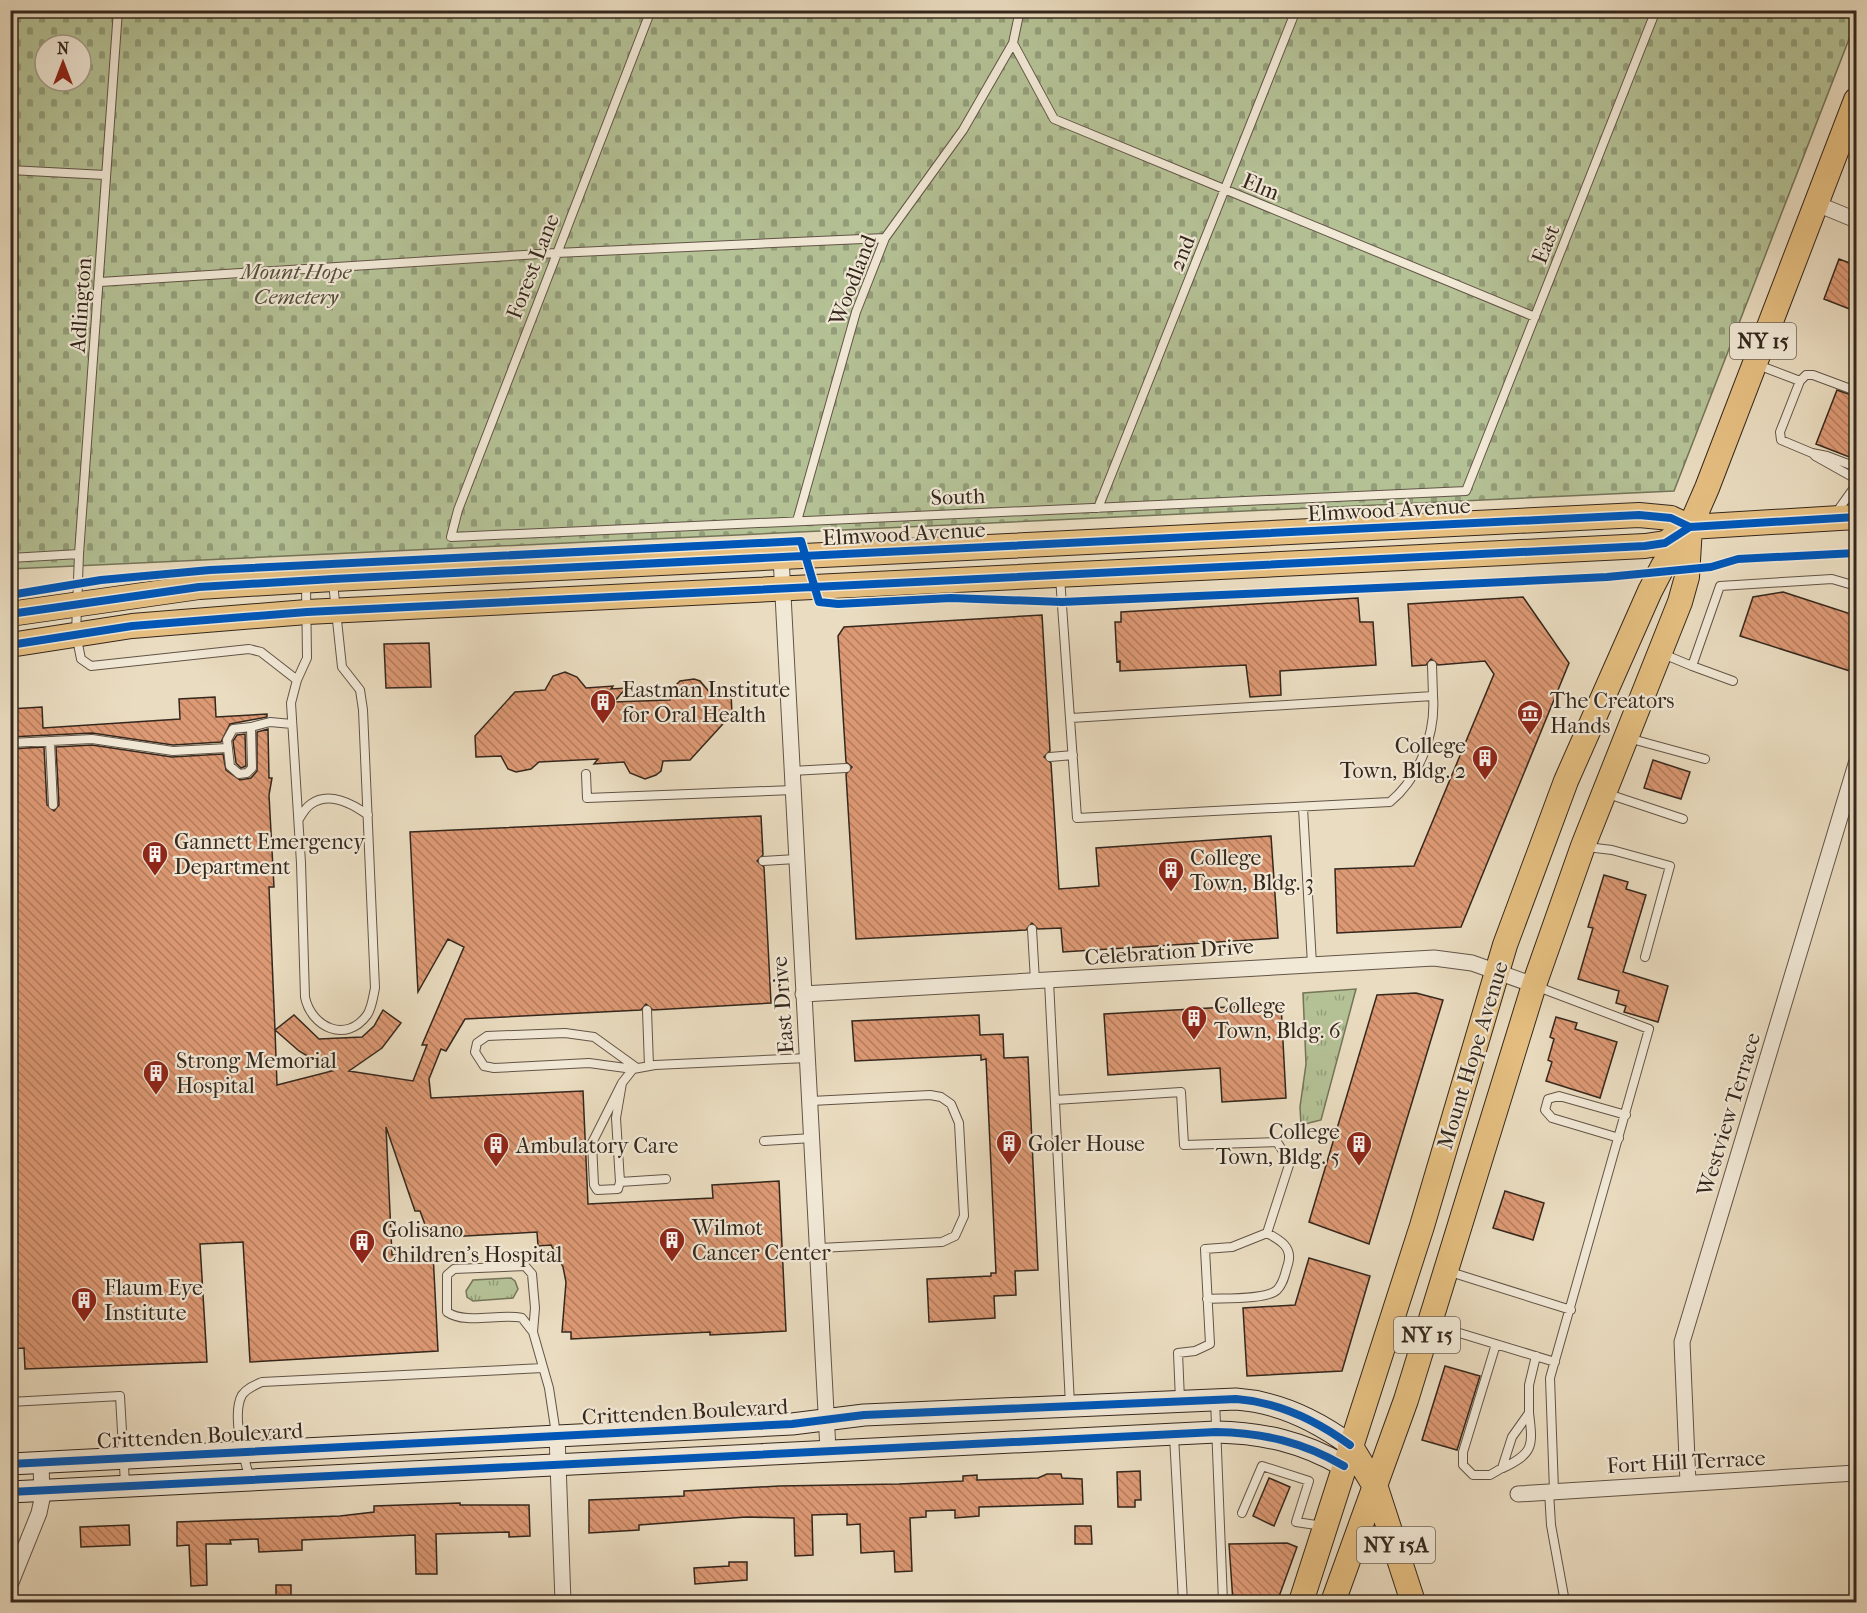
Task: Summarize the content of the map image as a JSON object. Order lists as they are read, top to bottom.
{
  "streets": {
    "main road": [
      "NY 15",
      "Elmwood Avenue",
      "Mount Hope Avenue",
      "NY 15A"
    ],
    "street": [
      "Celebration Drive",
      "East Drive",
      "Westview Terrace",
      "Crittenden Boulevard",
      "Fort Hill Terrace"
    ],
    "lane": [
      "Elm",
      "East",
      "2nd",
      "Forest Lane",
      "Woodland",
      "Adlington",
      "South"
    ]
  },
  "crossings": [
    ["Elm", "East"],
    ["Elm", "2nd"],
    ["Elm", "Woodland"],
    ["East", "South"],
    ["2nd", "South"],
    ["Forest Lane", "South"],
    ["Woodland", "South"],
    ["Adlington", "Elmwood Avenue"],
    ["Elmwood Avenue", "East Drive"],
    ["Elmwood Avenue", "Mount Hope Avenue"],
    ["Celebration Drive", "East Drive"],
    ["Celebration Drive", "Mount Hope Avenue"],
    ["East Drive", "Crittenden Boulevard"],
    ["Mount Hope Avenue", "Crittenden Boulevard"],
    ["Mount Hope Avenue", "NY 15A"],
    ["Westview Terrace", "Fort Hill Terrace"]
  ],
  "parks": ["Mount Hope Cemetery"],
  "places": {
    "building": [
      "Eastman Institute for Oral Health",
      "College Town, Bldg. 2",
      "Gannett Emergency Department",
      "College Town, Bldg. 3",
      "College Town, Bldg. 6",
      "Strong Memorial Hospital",
      "Goler House",
      "College Town, Bldg. 5",
      "Ambulatory Care",
      "Wilmot Cancer Center",
      "Golisano Children's Hospital",
      "Flaum Eye Institute"
    ],
    "museum": ["The Creators Hands"]
  },
  "north": "top"
}
